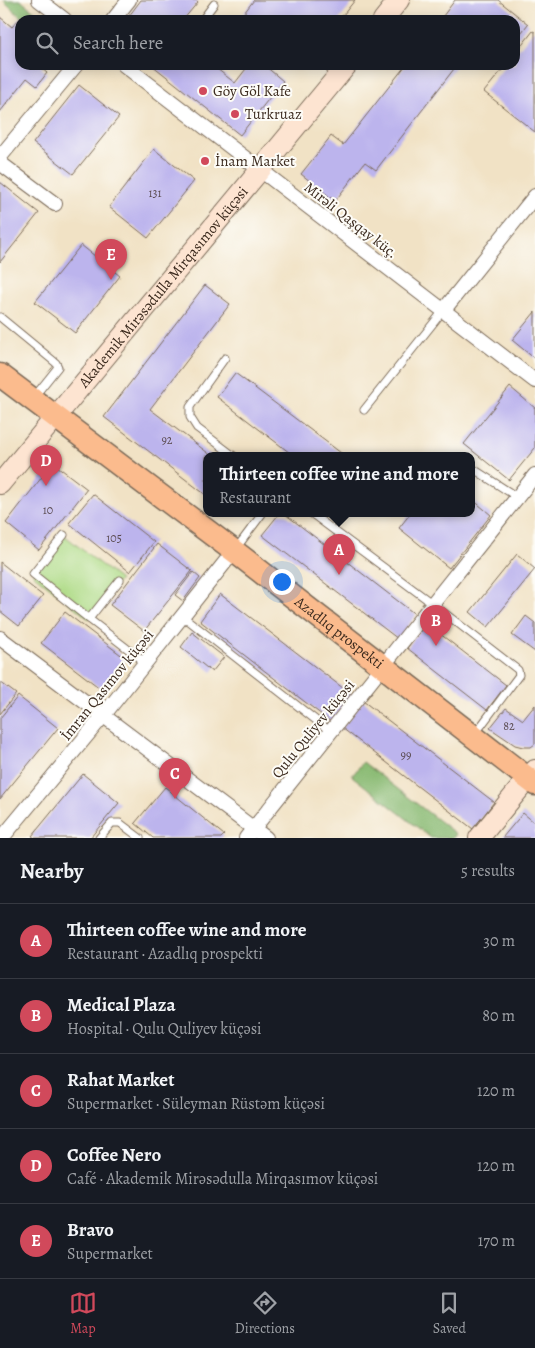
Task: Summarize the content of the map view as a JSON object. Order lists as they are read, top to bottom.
{
  "streets": {
    "main road": ["Azadlıq prospekti"],
    "street": [
      "Mirəli Qaşqay küç.",
      "Akademik Mirəsədulla Mirqasımov küçəsi",
      "İmran Qasımov küçəsi",
      "Qulu Quliyev küçəsi"
    ]
  },
  "crossings": [
    ["Mirəli Qaşqay küç.", "Akademik Mirəsədulla Mirqasımov küçəsi"],
    ["Akademik Mirəsədulla Mirqasımov küçəsi", "Azadlıq prospekti"],
    ["Azadlıq prospekti", "İmran Qasımov küçəsi"],
    ["Azadlıq prospekti", "Qulu Quliyev küçəsi"]
  ],
  "places": ["Göy Göl Kafe", "Turkruaz", "İnam Market"],
  "house_numbers": [
    "131",
    "92",
    "10",
    "105",
    "82",
    "99"
  ],
  "page": {
    "search": "Search here",
    "pins": [
      "E",
      "D",
      "A",
      "B",
      "C"
    ],
    "popup": ["Thirteen coffee wine and more", "Restaurant"],
    "heading": ["Nearby", "5 results"],
    "list": [
      {
        "mark": "A",
        "name": "Thirteen coffee wine and more",
        "note": "Restaurant · Azadlıq prospekti",
        "value": "30 m"
      },
      {
        "mark": "B",
        "name": "Medical Plaza",
        "note": "Hospital · Qulu Quliyev küçəsi",
        "value": "80 m"
      },
      {
        "mark": "C",
        "name": "Rahat Market",
        "note": "Supermarket · Süleyman Rüstəm küçəsi",
        "value": "120 m"
      },
      {
        "mark": "D",
        "name": "Coffee Nero",
        "note": "Café · Akademik Mirəsədulla Mirqasımov küçəsi",
        "value": "120 m"
      },
      {
        "mark": "E",
        "name": "Bravo",
        "note": "Supermarket",
        "value": "170 m"
      }
    ],
    "nav": ["Map", "Directions", "Saved"]
  }
}
